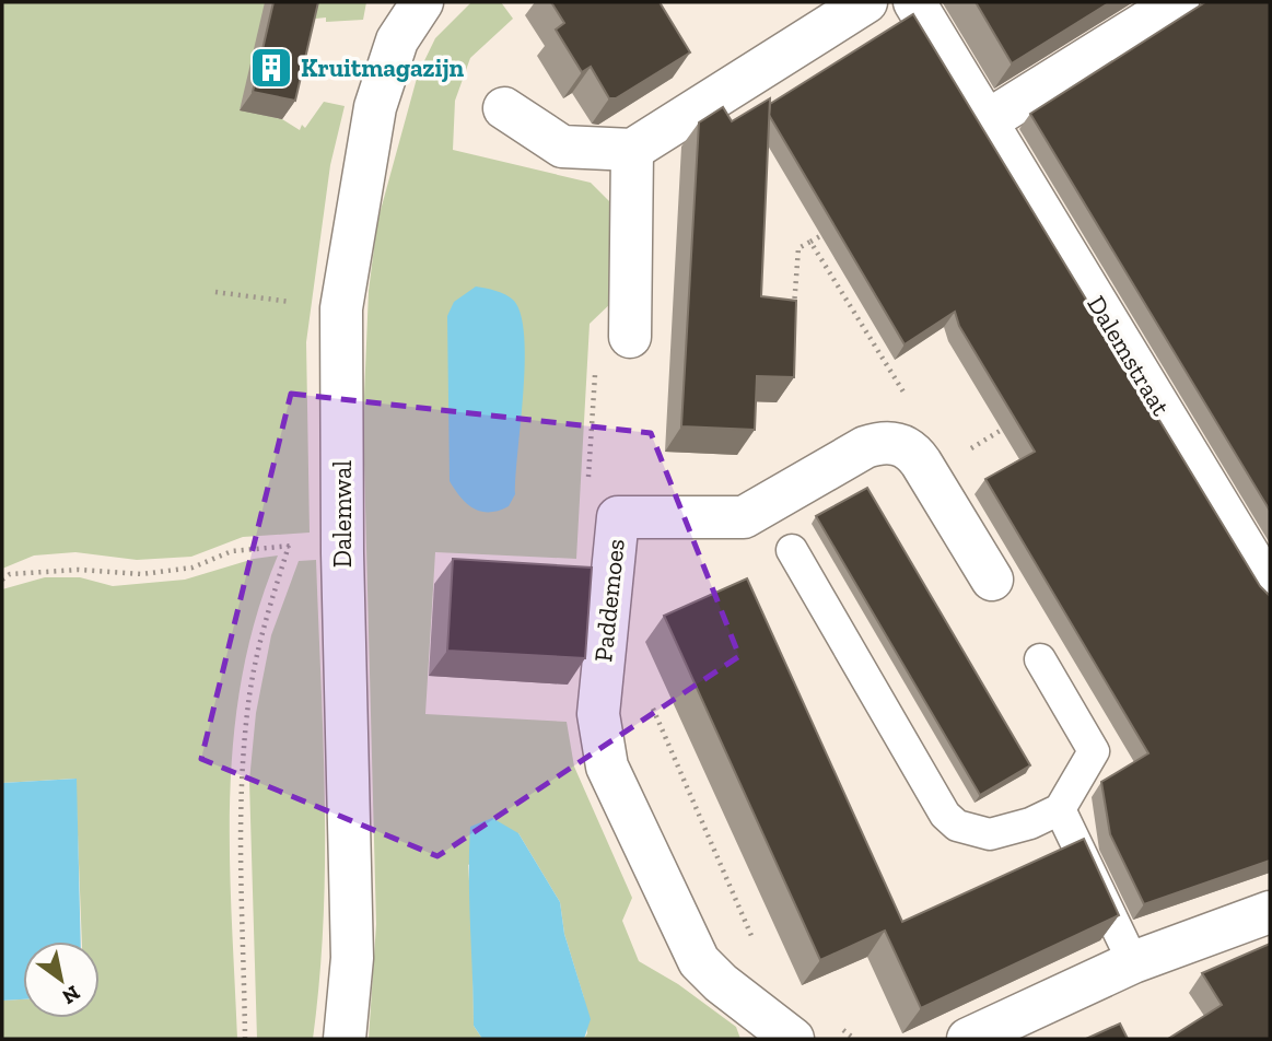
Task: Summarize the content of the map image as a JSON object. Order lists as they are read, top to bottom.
{
  "streets": {
    "street": ["Dalemstraat", "Dalemwal", "Paddemoes"]
  },
  "places": {
    "building": ["Kruitmagazijn"]
  },
  "north": "bottom right"
}
